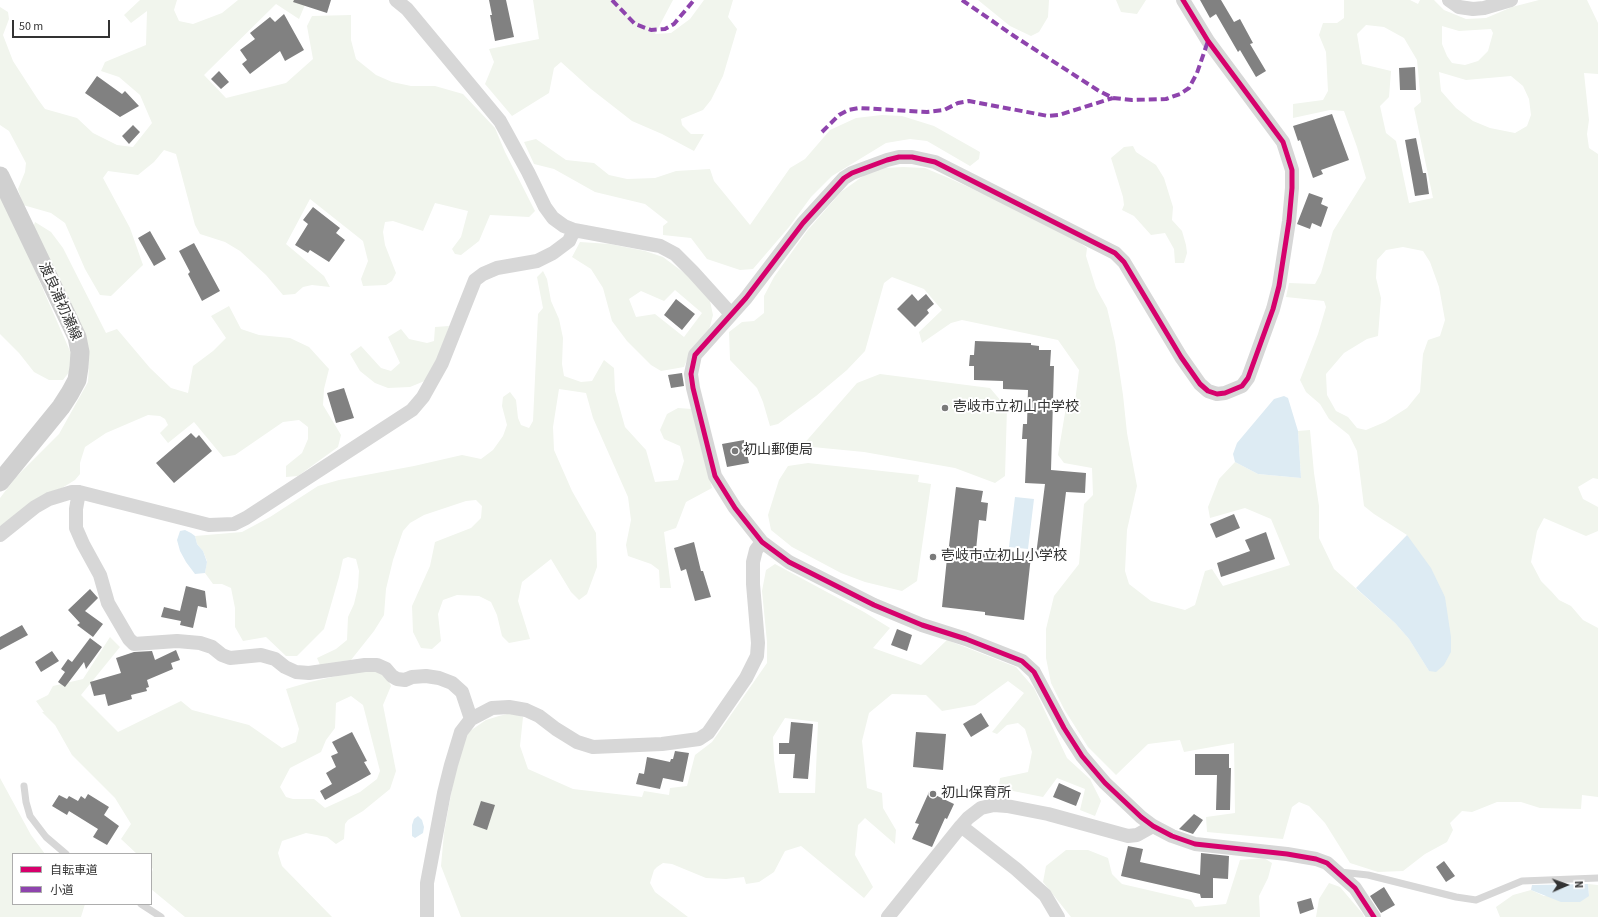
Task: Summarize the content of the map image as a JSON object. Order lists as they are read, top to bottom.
{
  "streets": {
    "main road": ["渡良浦初瀬線"]
  },
  "places": [
    "壱岐市立初山中学校",
    "初山郵便局",
    "壱岐市立初山小学校",
    "初山保育所"
  ],
  "legend": ["自転車道", "小道"],
  "scale_bar": "50 m",
  "north": "right"
}
